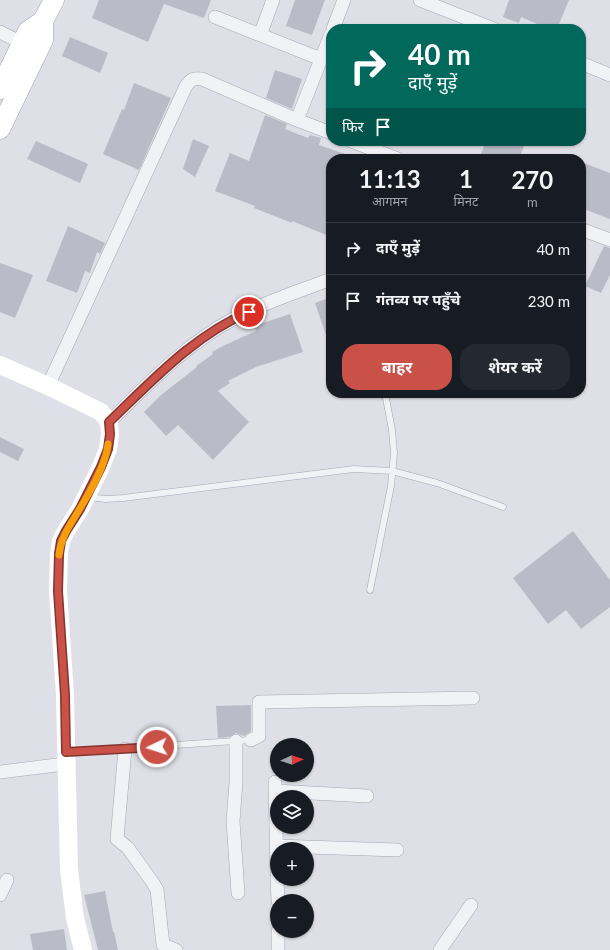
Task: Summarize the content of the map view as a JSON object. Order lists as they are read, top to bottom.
{
  "north": "right",
  "page": {
    "turn": ["40 m", "दाएँ मुड़ें"],
    "then": "फिर",
    "eta": [
      "11:13",
      "आगमन",
      "1",
      "मिनट",
      "270",
      "m"
    ],
    "list": [
      {
        "name": "दाएँ मुड़ें",
        "value": "40 m"
      },
      {
        "name": "गंतव्य पर पहुँचे",
        "value": "230 m"
      }
    ],
    "buttons": ["बाहर", "शेयर करें"],
    "map_buttons": ["+", "−"]
  }
}
